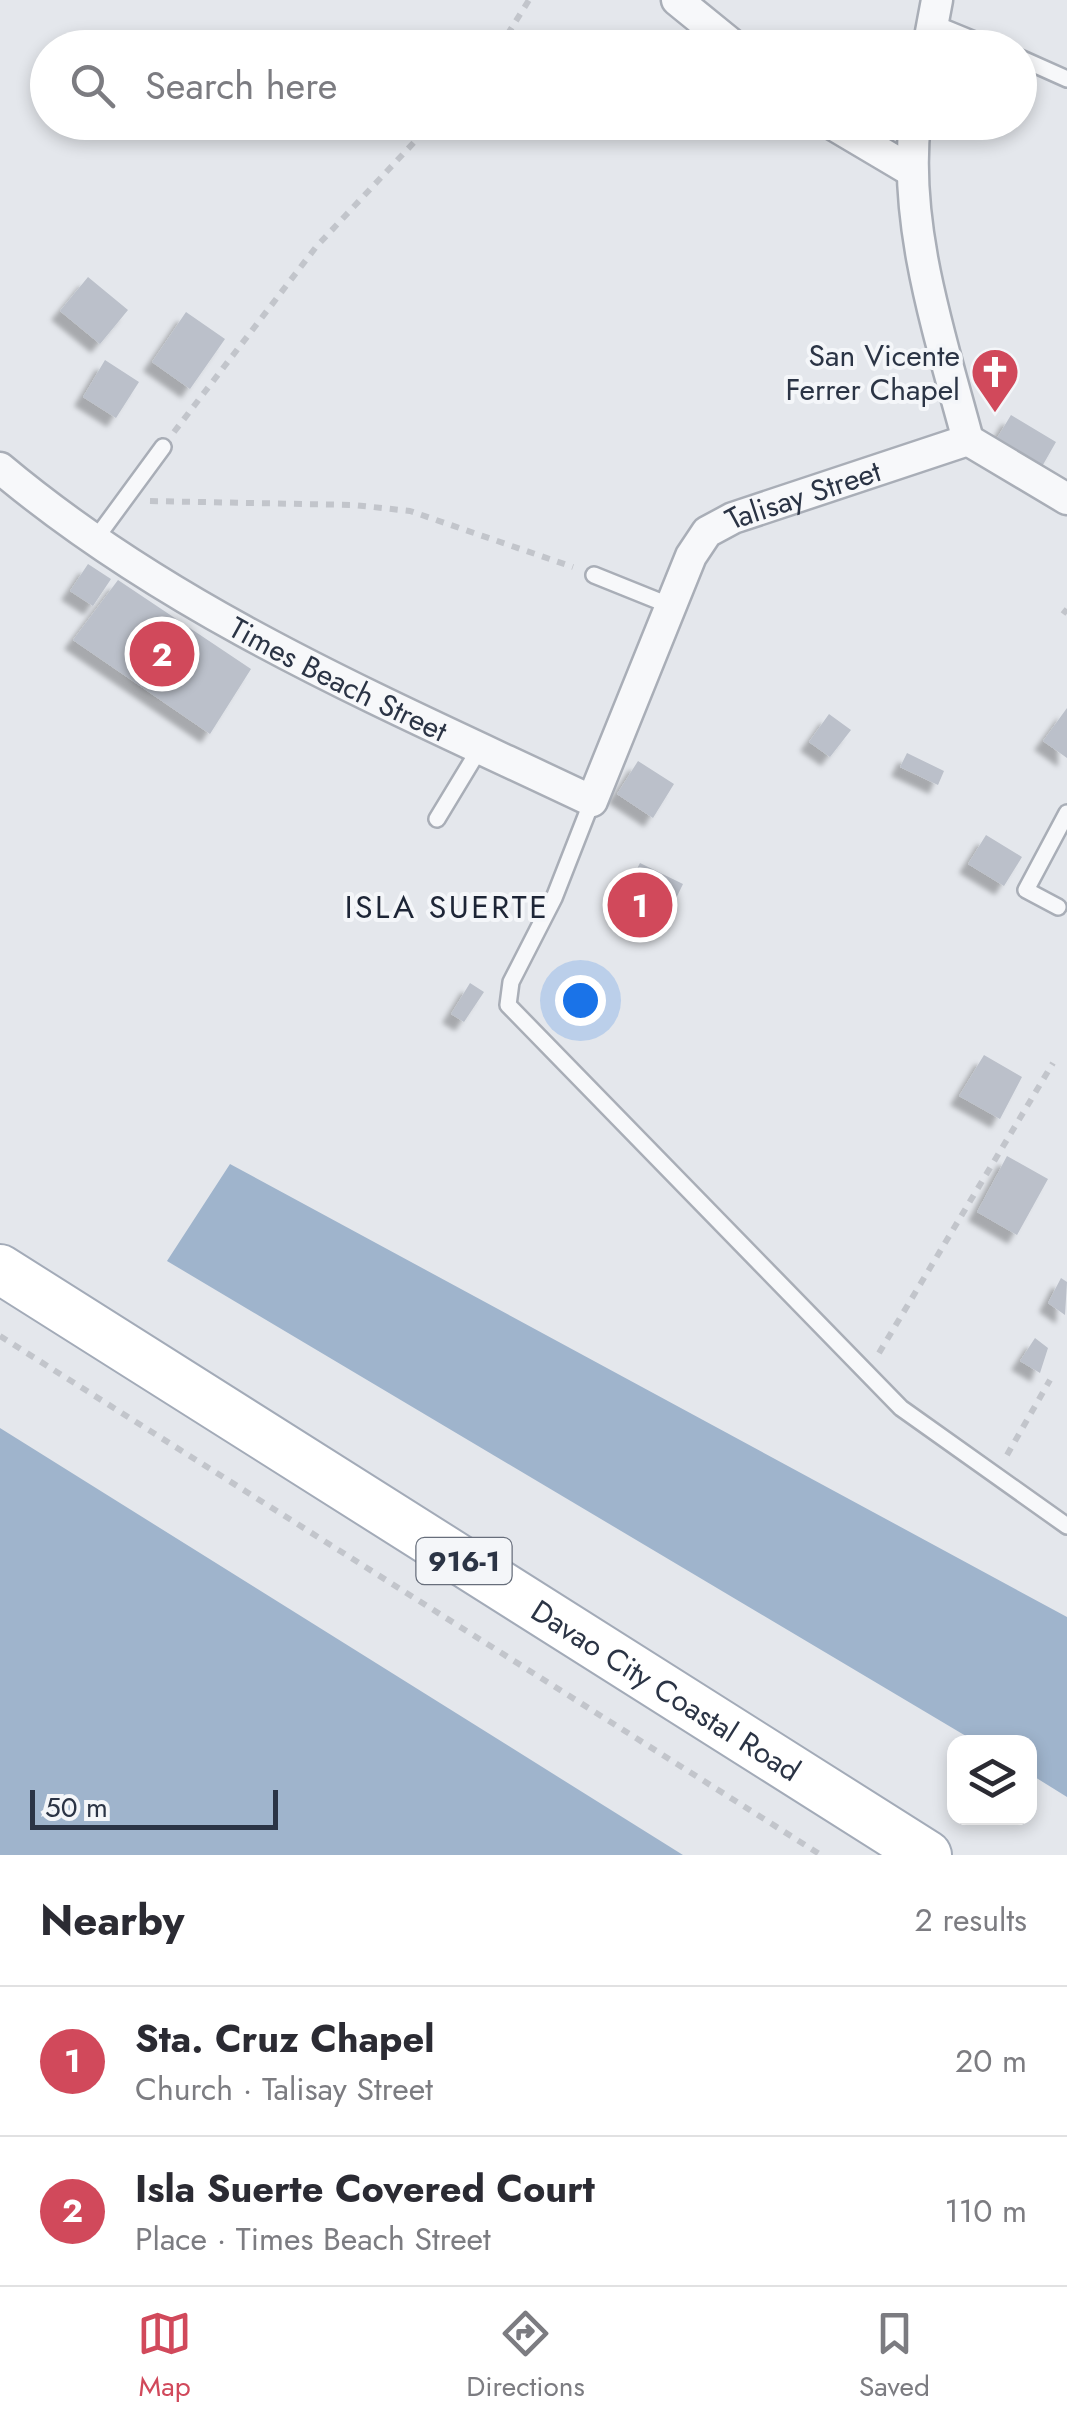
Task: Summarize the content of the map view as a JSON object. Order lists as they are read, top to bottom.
{
  "streets": {
    "main road": ["916-1", "Davao City Coastal Road"],
    "street": ["Talisay Street", "Times Beach Street"]
  },
  "crossings": [
    ["Talisay Street", "Times Beach Street"]
  ],
  "districts": ["ISLA SUERTE"],
  "places": {
    "church": ["San Vicente Ferrer Chapel"]
  },
  "scale_bar": "50 m",
  "page": {
    "search": "Search here",
    "pins": ["2", "1"],
    "scale": "50 m",
    "heading": ["Nearby", "2 results"],
    "list": [
      {
        "mark": "1",
        "name": "Sta. Cruz Chapel",
        "note": "Church · Talisay Street",
        "value": "20 m"
      },
      {
        "mark": "2",
        "name": "Isla Suerte Covered Court",
        "note": "Place · Times Beach Street",
        "value": "110 m"
      }
    ],
    "nav": ["Map", "Directions", "Saved"]
  }
}
